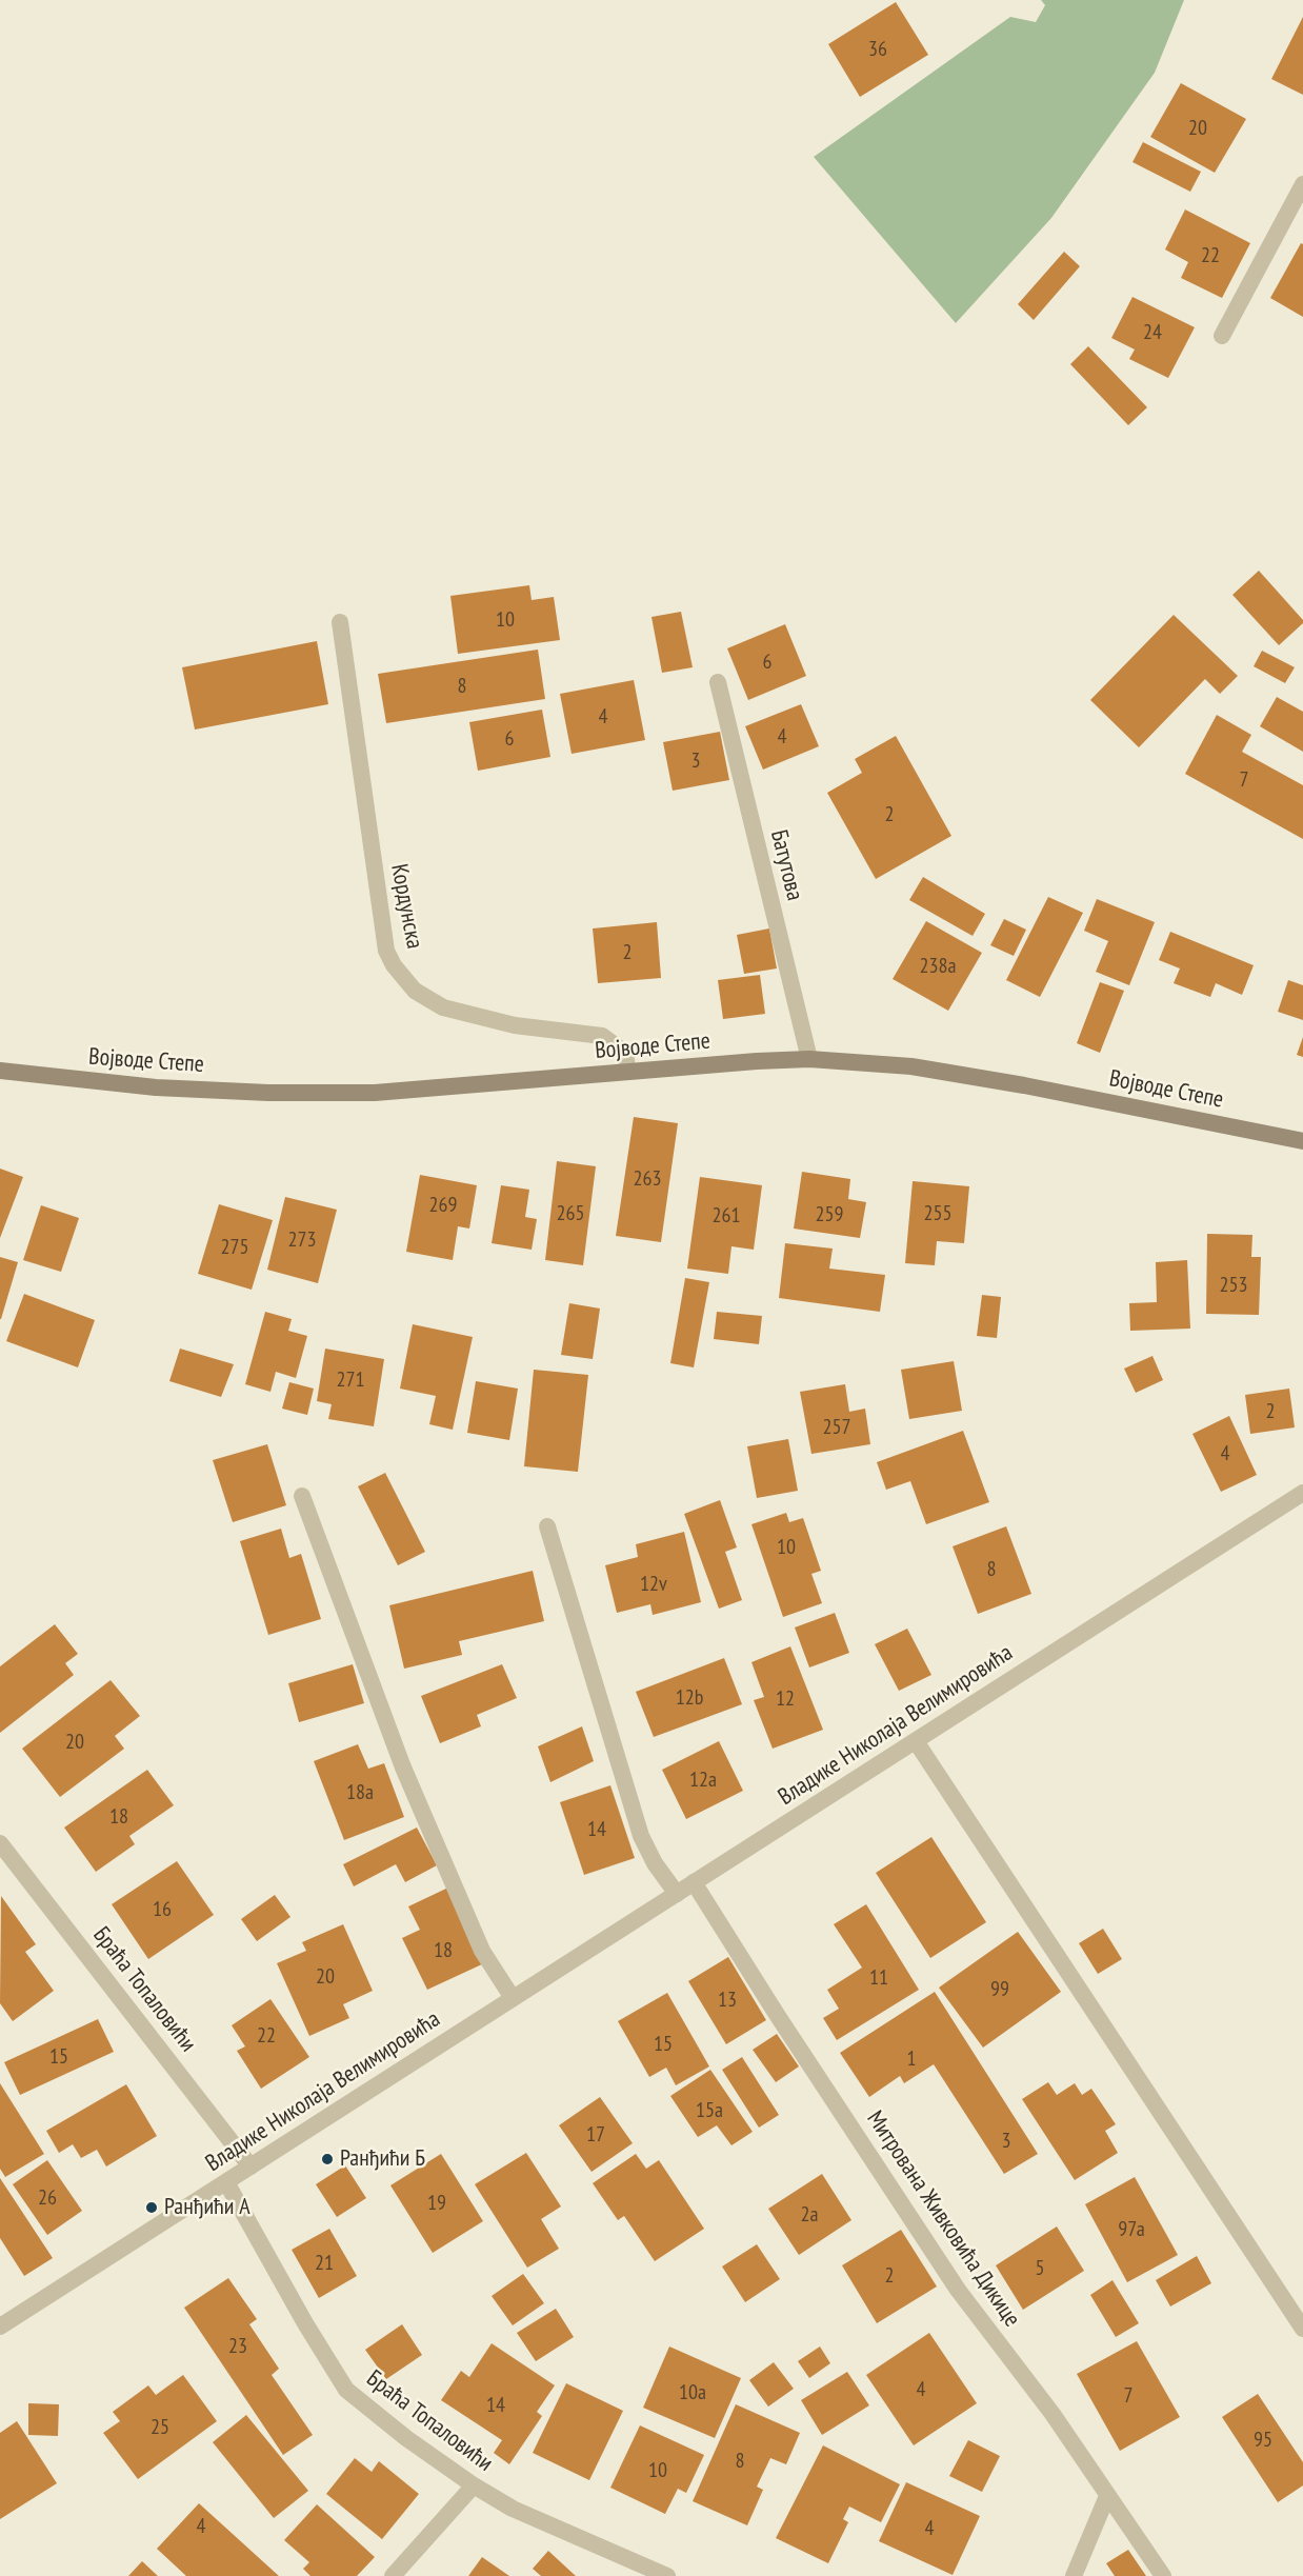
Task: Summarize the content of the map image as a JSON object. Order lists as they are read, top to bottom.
{
  "streets": {
    "main road": ["Војводе Степе"],
    "street": [
      "Батутова",
      "Кордунска",
      "Владике Николаја Велимировића",
      "Браћа Топаловићи",
      "Митрована Живковића Дикице"
    ]
  },
  "crossings": [
    ["Батутова", "Војводе Степе"],
    ["Кордунска", "Војводе Степе"],
    ["Владике Николаја Велимировића", "Браћа Топаловићи"],
    ["Владике Николаја Велимировића", "Митрована Живковића Дикице"]
  ],
  "places": ["Ранђићи Б", "Ранђићи А"],
  "house_numbers": [
    "36",
    "20",
    "22",
    "24",
    "10",
    "6",
    "8",
    "4",
    "4",
    "6",
    "3",
    "7",
    "2",
    "2",
    "238a",
    "263",
    "269",
    "265",
    "255",
    "259",
    "261",
    "273",
    "275",
    "253",
    "271",
    "2",
    "257",
    "4",
    "10",
    "8",
    "12v",
    "12b",
    "12",
    "20",
    "12a",
    "18a",
    "18",
    "14",
    "16",
    "18",
    "20",
    "11",
    "99",
    "13",
    "22",
    "15",
    "15",
    "1",
    "15a",
    "17",
    "3",
    "26",
    "19",
    "2a",
    "97a",
    "21",
    "5",
    "2",
    "23",
    "4",
    "10a",
    "7",
    "14",
    "25",
    "95",
    "8",
    "10",
    "4",
    "4"
  ]
}
